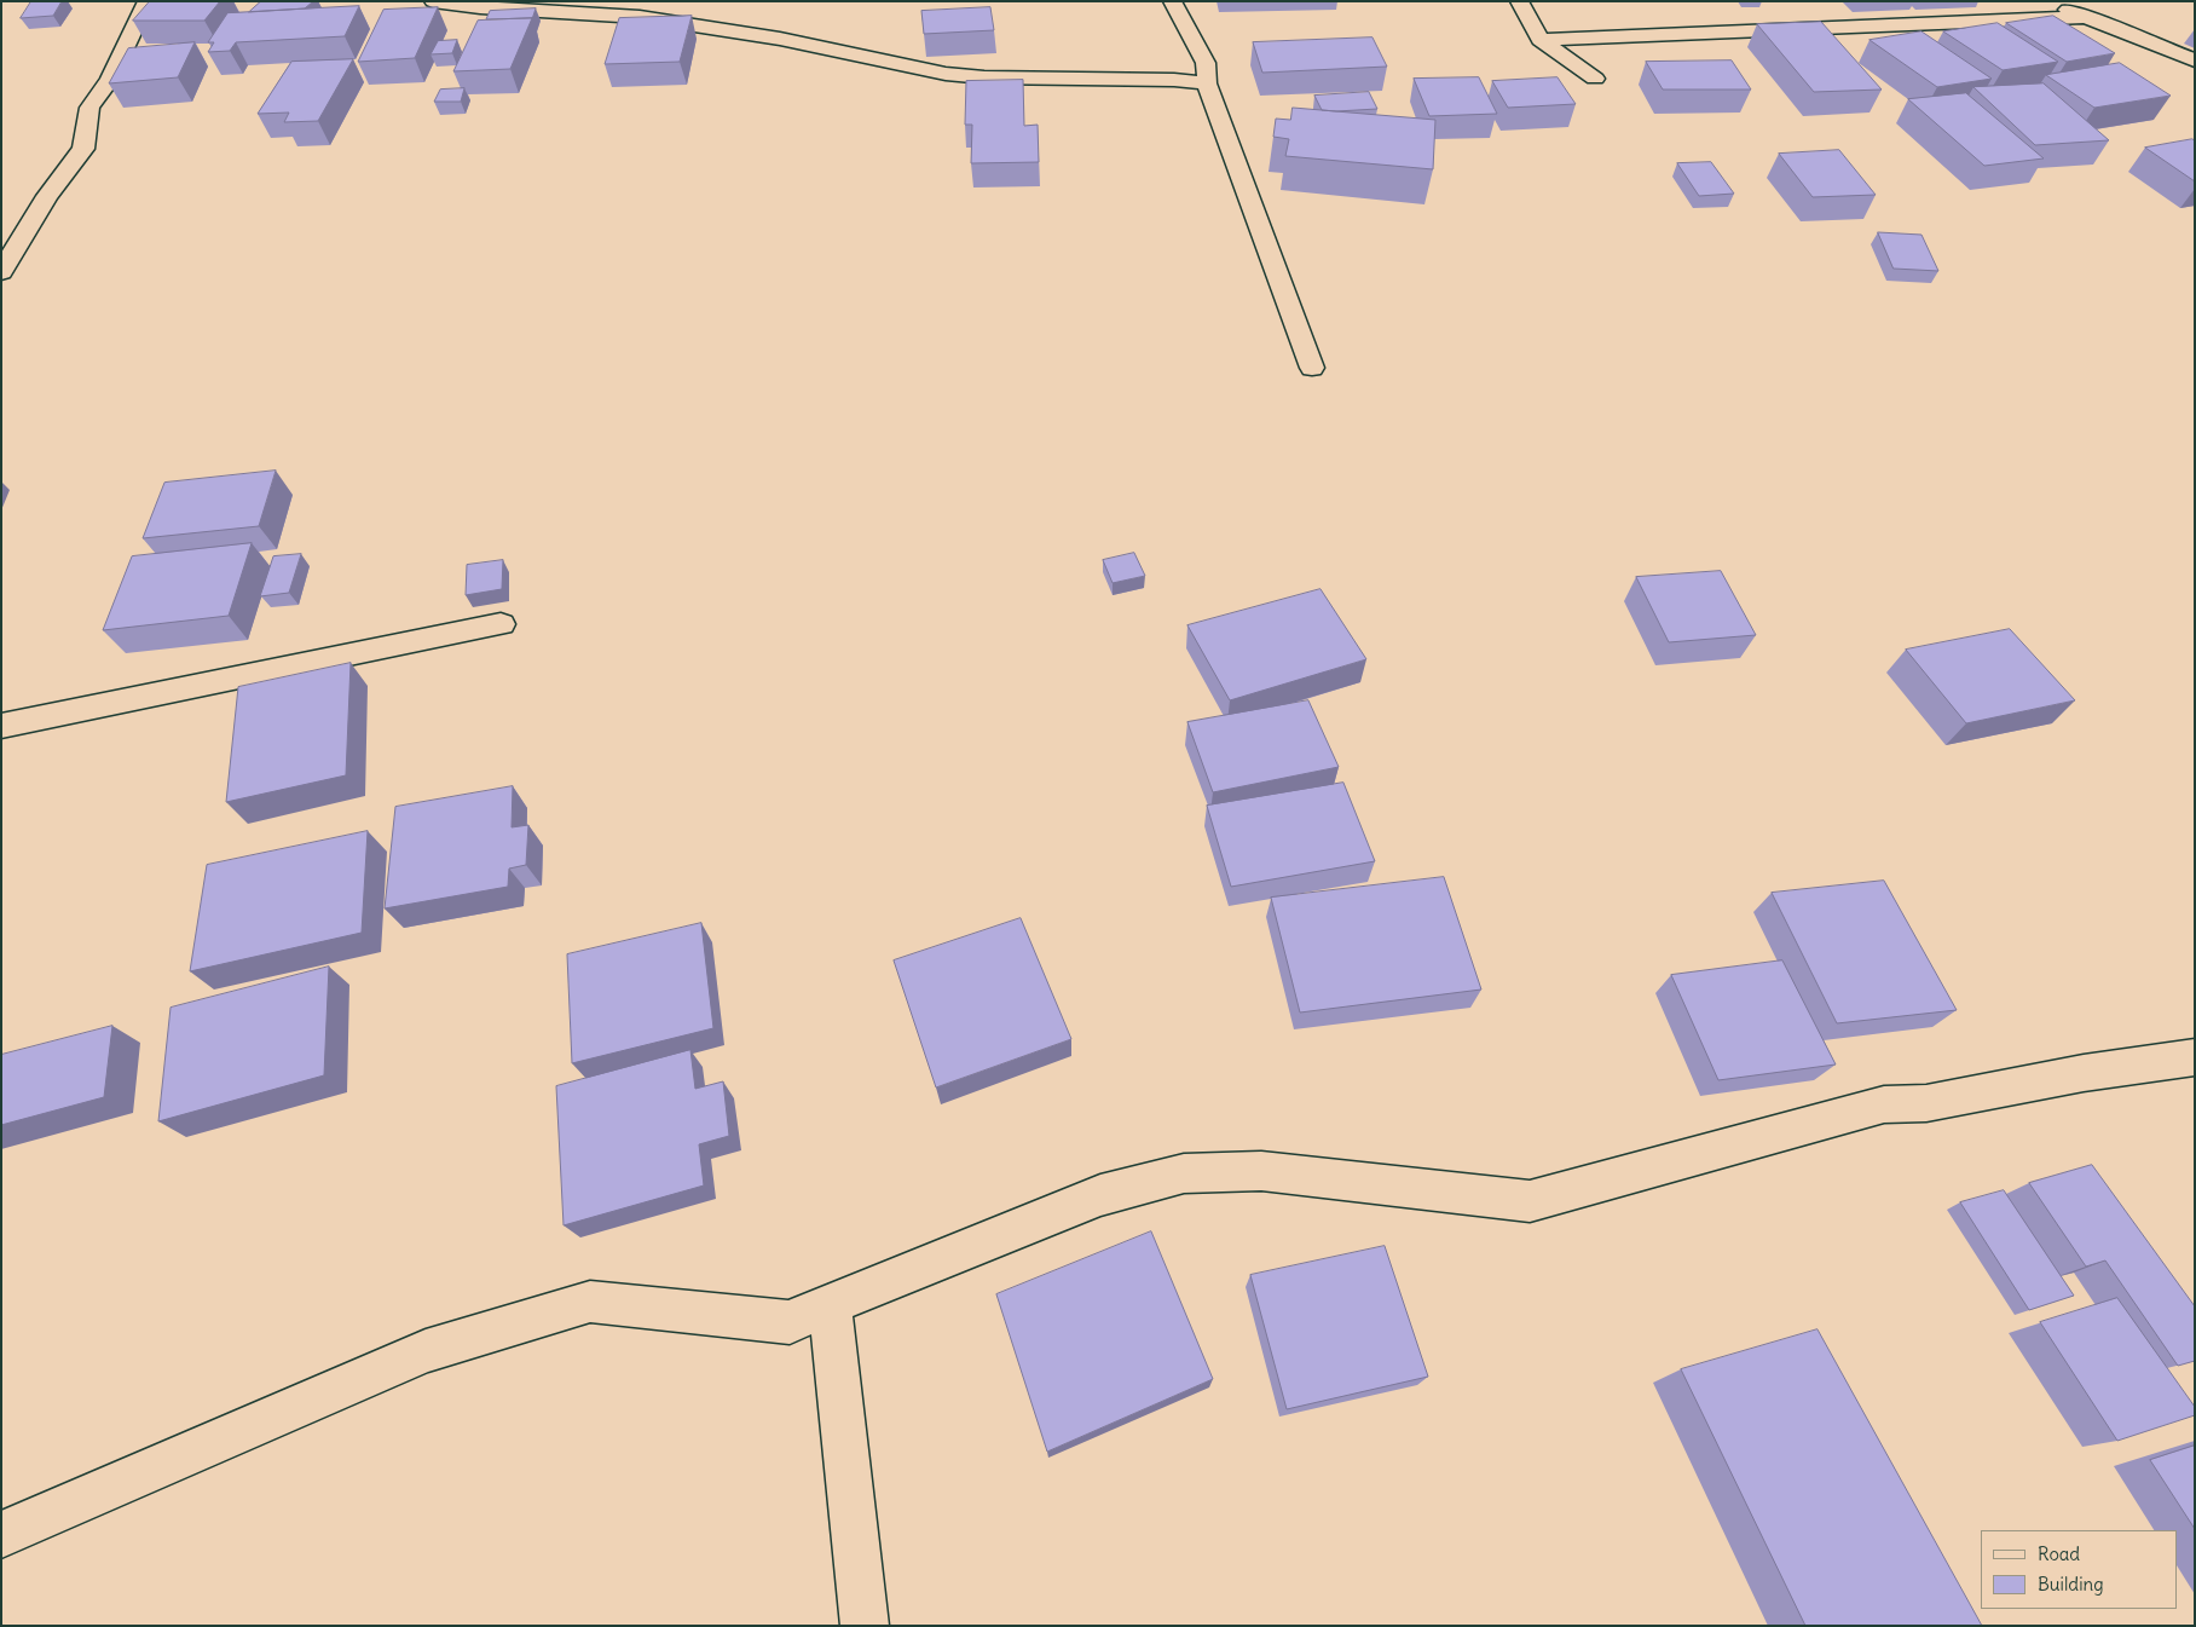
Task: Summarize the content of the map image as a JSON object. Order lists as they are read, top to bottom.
{
  "legend": ["Road", "Building"]
}
